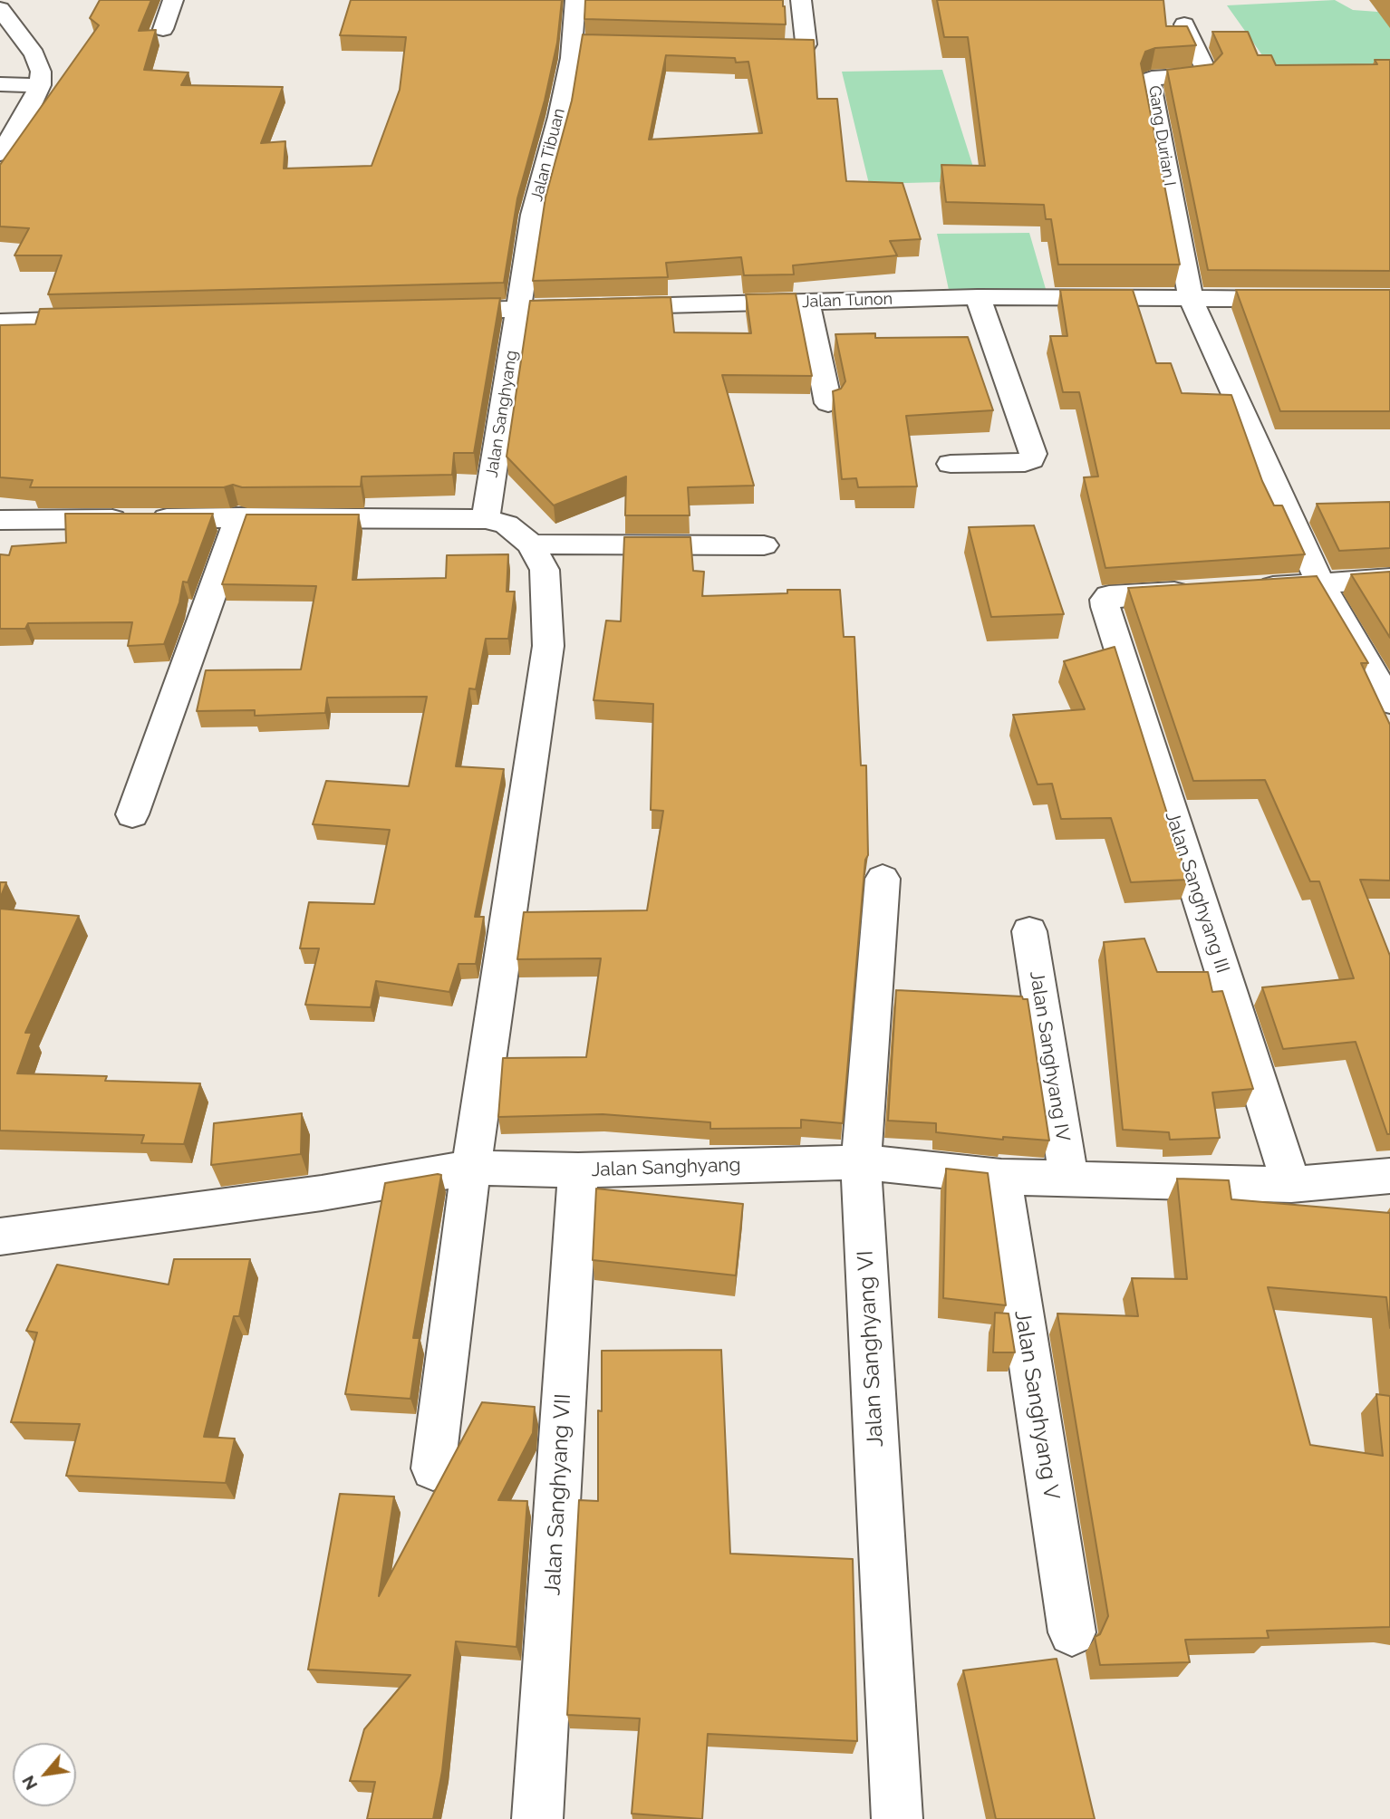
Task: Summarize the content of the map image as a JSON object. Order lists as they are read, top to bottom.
{
  "streets": {
    "street": [
      "Gang Durian I",
      "Jalan Tibuan",
      "Jalan Tunon",
      "Jalan Sanghyang",
      "Jalan Sanghyang III",
      "Jalan Sanghyang IV",
      "Jalan Sanghyang VI",
      "Jalan Sanghyang V",
      "Jalan Sanghyang VII"
    ]
  },
  "crossings": [
    ["Gang Durian I", "Jalan Tunon"],
    ["Jalan Tibuan", "Jalan Tunon"],
    ["Jalan Tibuan", "Jalan Sanghyang"],
    ["Jalan Tunon", "Jalan Sanghyang"],
    ["Jalan Sanghyang", "Jalan Sanghyang III"],
    ["Jalan Sanghyang", "Jalan Sanghyang IV"],
    ["Jalan Sanghyang", "Jalan Sanghyang VI"],
    ["Jalan Sanghyang", "Jalan Sanghyang V"],
    ["Jalan Sanghyang", "Jalan Sanghyang VII"]
  ],
  "north": "bottom left"
}
